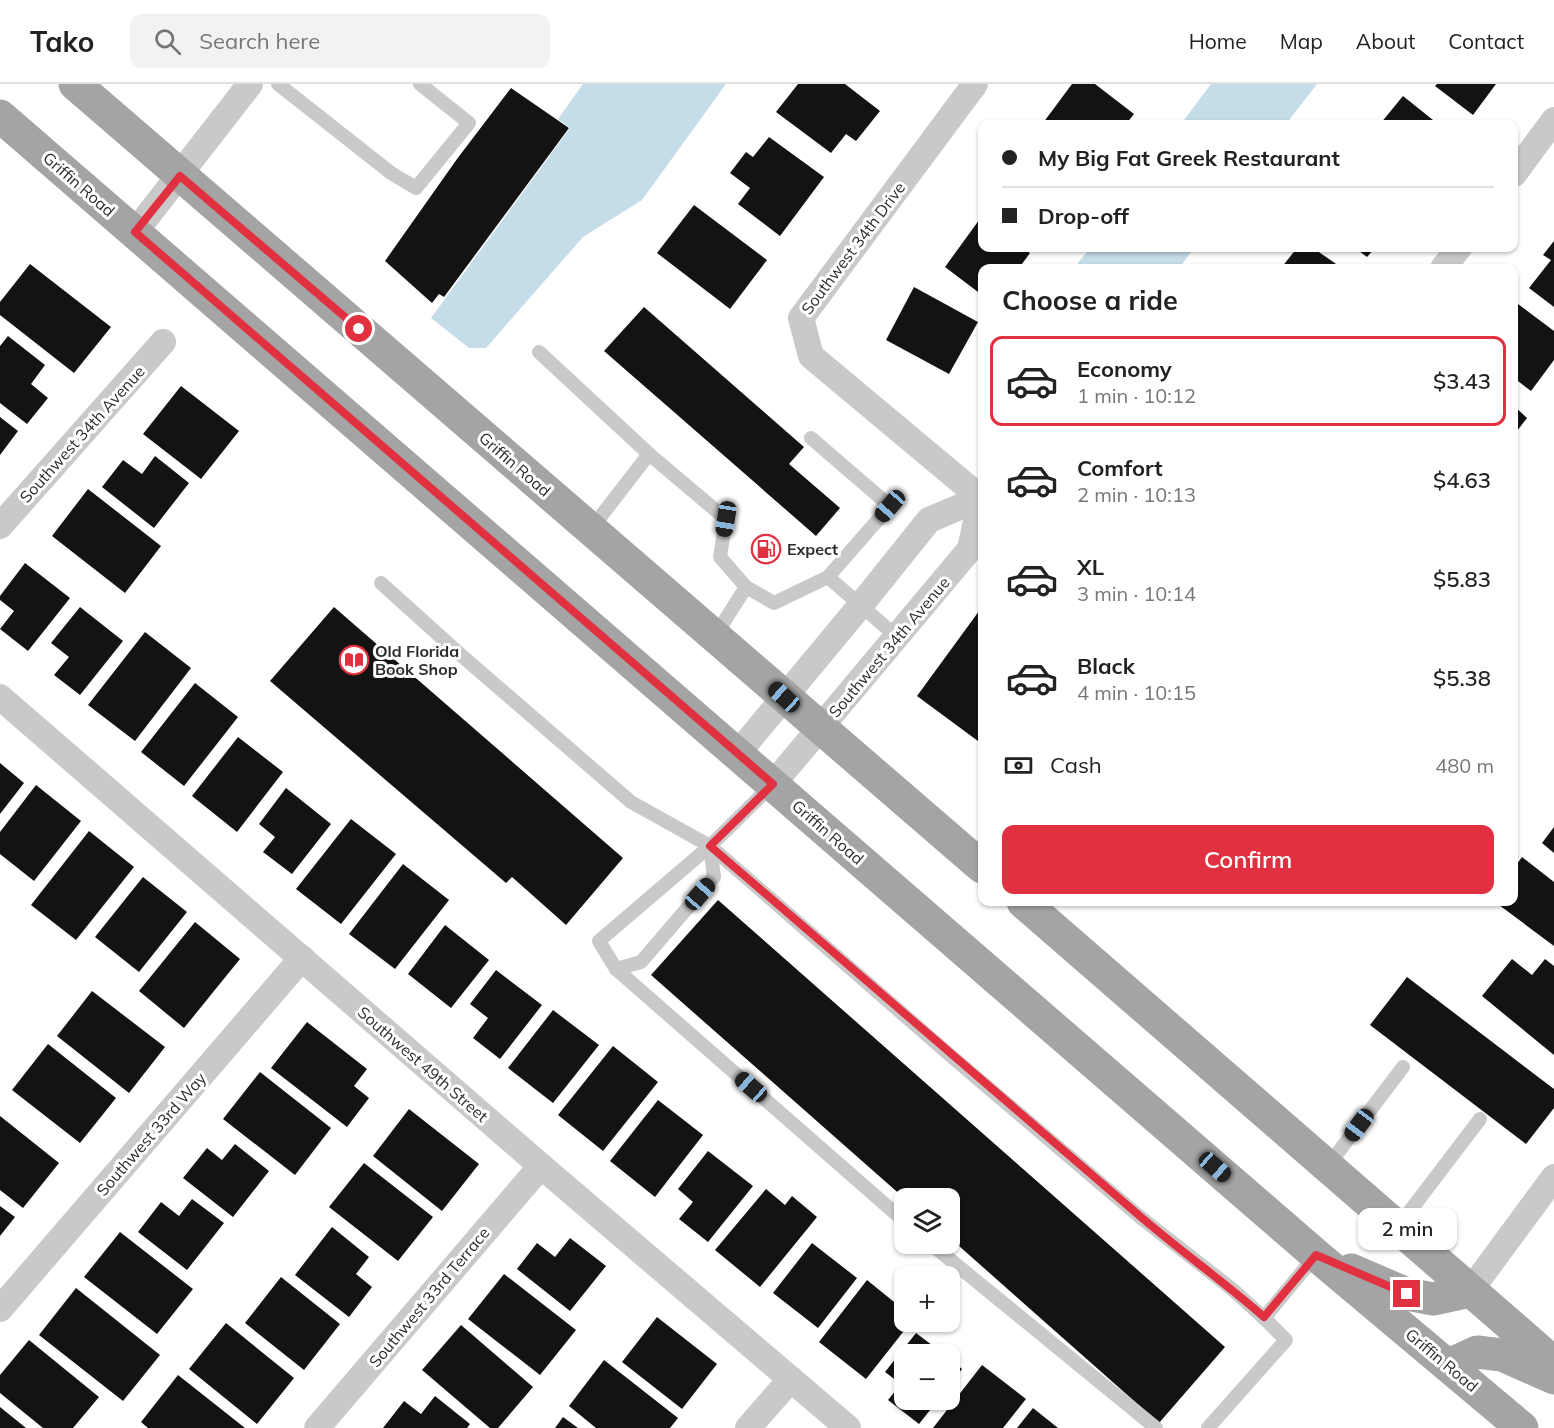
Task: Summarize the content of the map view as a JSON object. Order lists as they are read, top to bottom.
{
  "streets": {
    "main road": ["Griffin Road"],
    "street": [
      "Southwest 34th Drive",
      "Southwest 34th Avenue",
      "Southwest 49th Street",
      "Southwest 33rd Way",
      "Southwest 33rd Terrace"
    ]
  },
  "crossings": [
    ["Griffin Road", "Southwest 34th Avenue"],
    ["Southwest 49th Street", "Southwest 33rd Way"],
    ["Southwest 49th Street", "Southwest 33rd Terrace"]
  ],
  "places": {
    "fuel station": ["Expect"],
    "library": ["Old Florida Book Shop"]
  },
  "page": {
    "header": "Tako",
    "search": "Search here",
    "nav": [
      "Home",
      "Map",
      "About",
      "Contact"
    ],
    "banner": ["My Big Fat Greek Restaurant", "Drop-off"],
    "heading": "Choose a ride",
    "list": [
      {
        "name": "Economy",
        "note": "1 min · 10:12",
        "value": "$3.43"
      },
      {
        "name": "Comfort",
        "note": "2 min · 10:13",
        "value": "$4.63"
      },
      {
        "name": "XL",
        "note": "3 min · 10:14",
        "value": "$5.83"
      },
      {
        "name": "Black",
        "note": "4 min · 10:15",
        "value": "$5.38"
      }
    ],
    "pay": ["Cash", "480 m"],
    "buttons": "Confirm",
    "map_buttons": ["+", "−"],
    "bubble": "2 min"
  }
}
